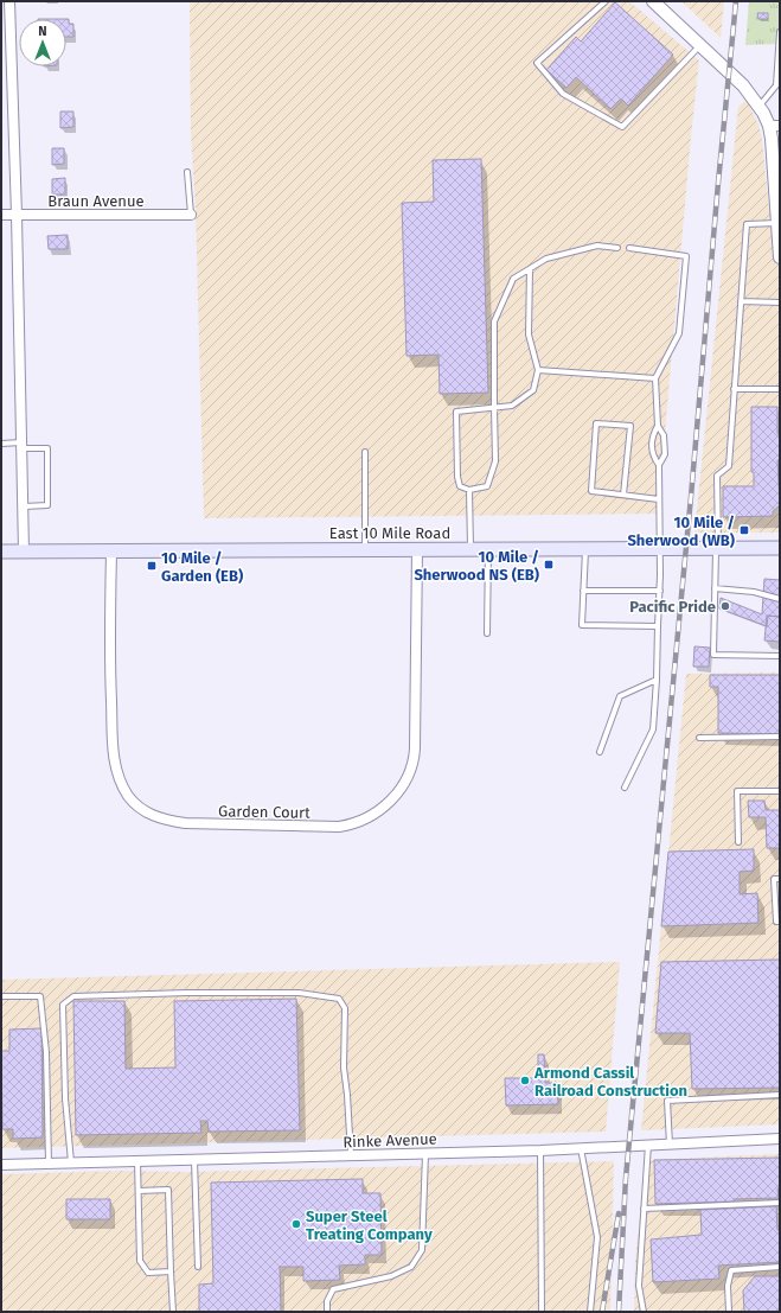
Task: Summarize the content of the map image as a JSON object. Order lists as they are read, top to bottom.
{
  "streets": {
    "main road": ["East 10 Mile Road"],
    "street": ["Braun Avenue", "Garden Court", "Rinke Avenue"]
  },
  "crossings": [
    ["East 10 Mile Road", "Garden Court"]
  ],
  "places": {
    "transit": ["10 Mile / Sherwood (WB)", "10 Mile / Sherwood NS (EB)", "10 Mile / Garden (EB)"],
    "other": ["Pacific Pride", "Armond Cassil Railroad Construction", "Super Steel Treating Company"]
  },
  "north": "top"
}
